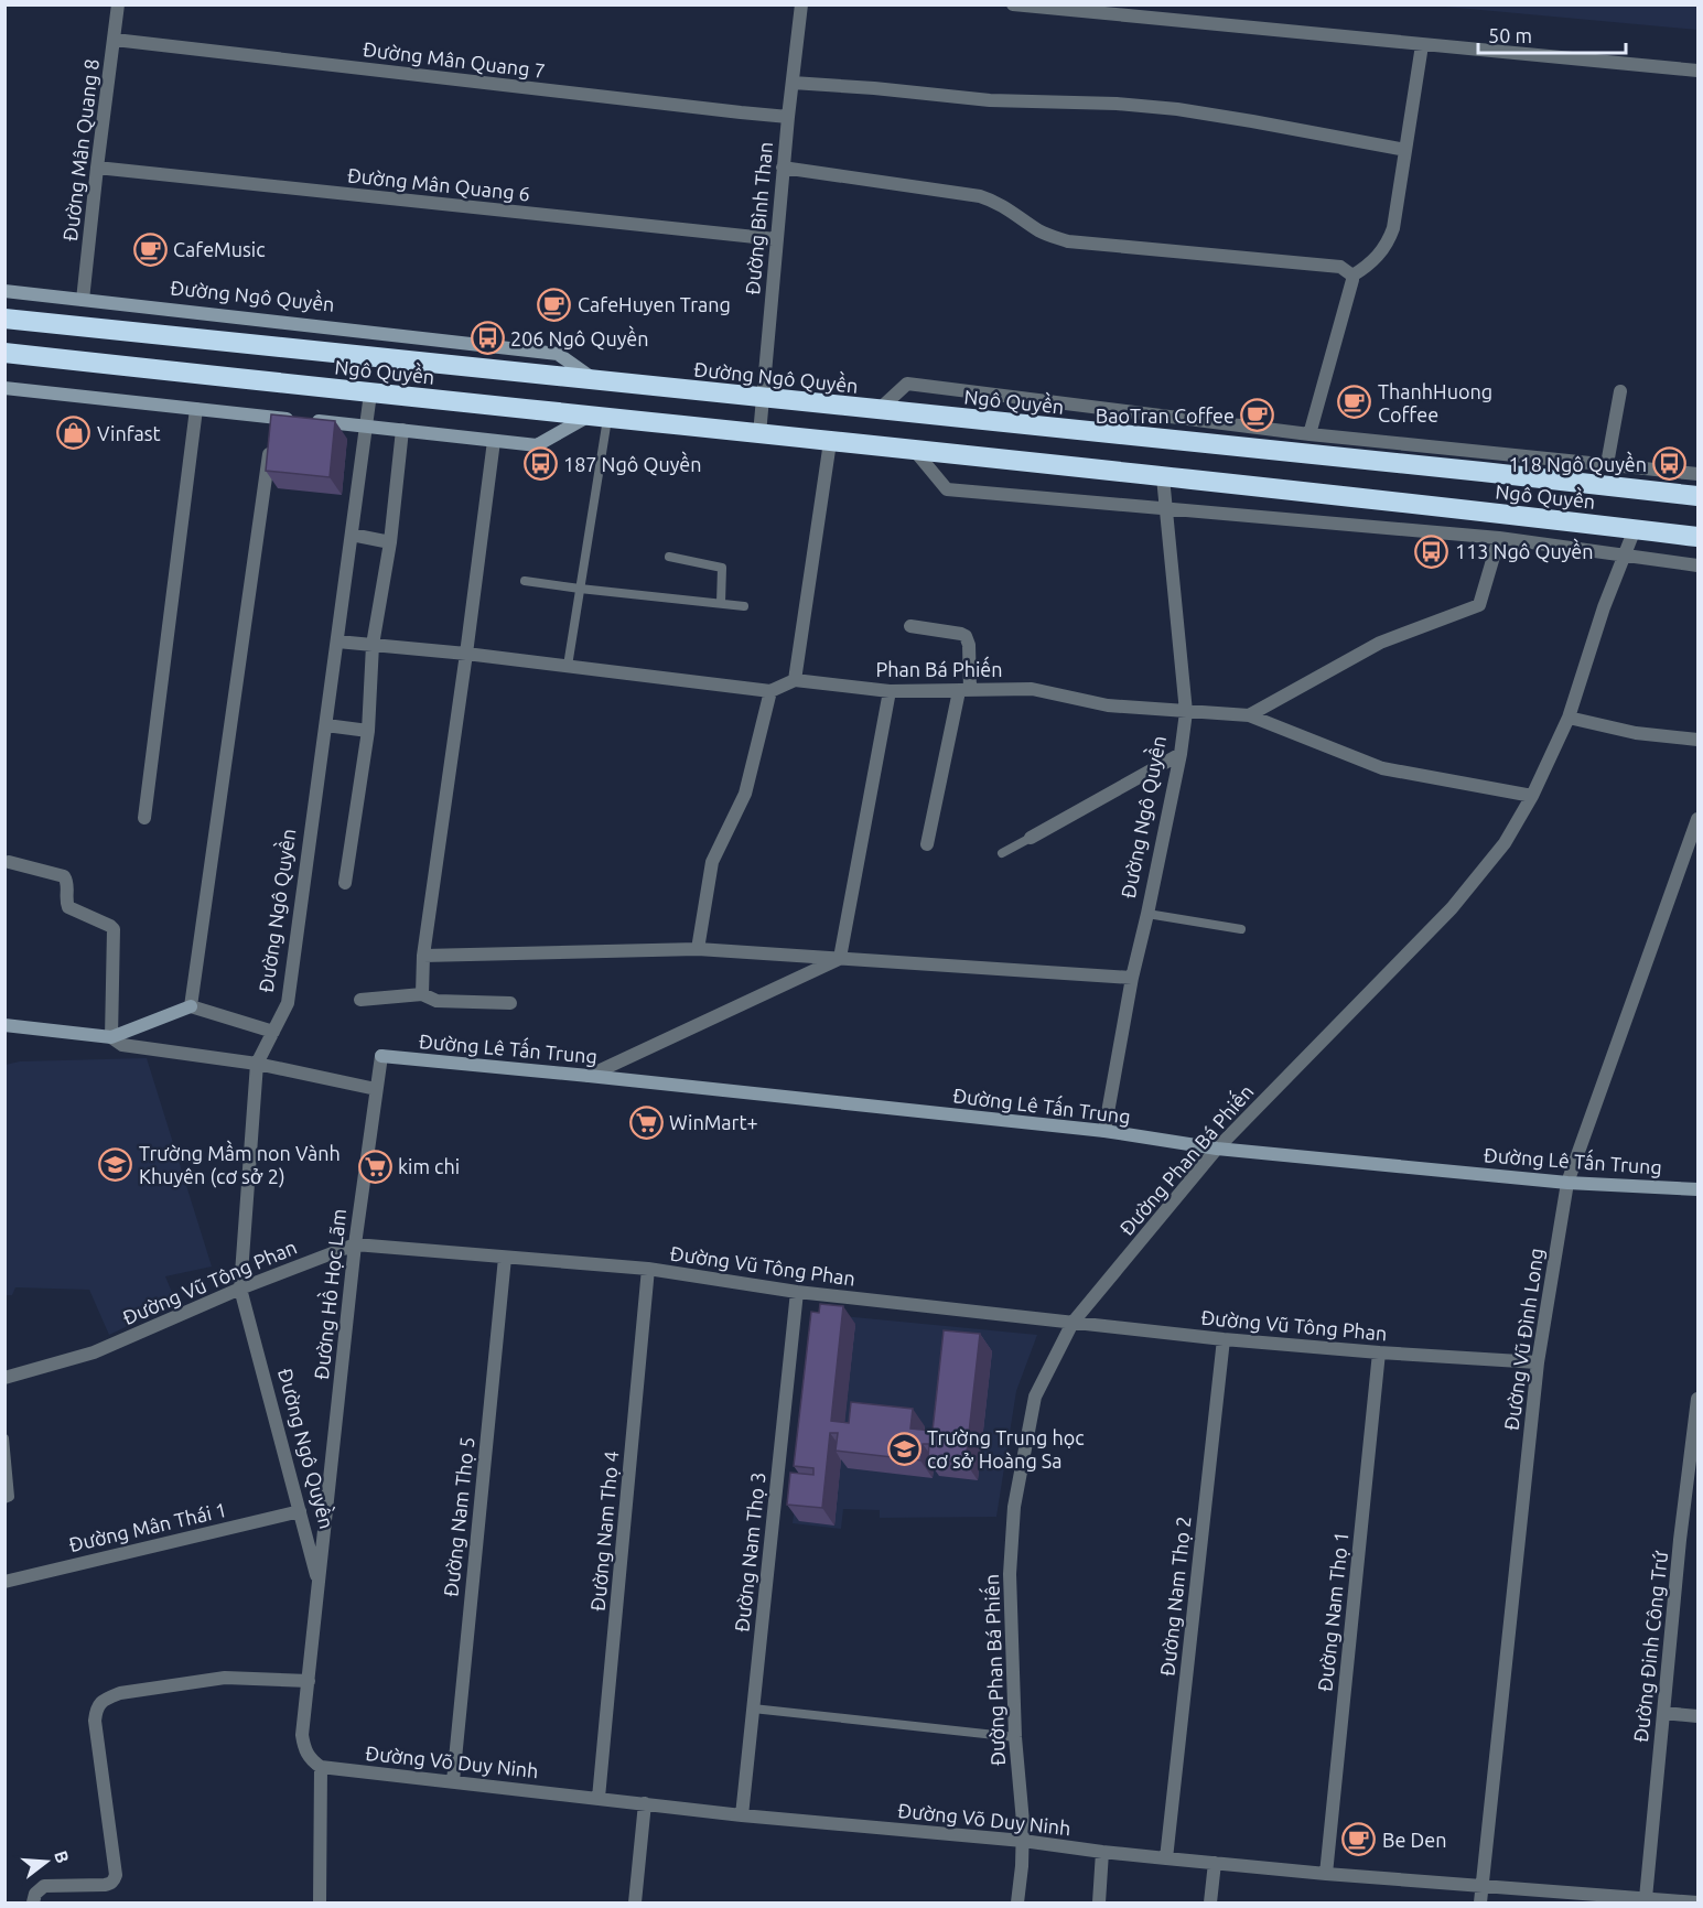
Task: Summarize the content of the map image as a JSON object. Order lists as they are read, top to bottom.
{
  "streets": {
    "highway": ["Đường Ngô Quyền", "Ngô Quyền"],
    "street": [
      "Đường Mân Quang 7",
      "Đường Mân Quang 8",
      "Đường Mân Quang 6",
      "Đường Bình Than",
      "Phan Bá Phiến",
      "Đường Lê Tấn Trung",
      "Đường Phan Bá Phiến",
      "Đường Vũ Tông Phan",
      "Đường Hồ Học Lãm",
      "Đường Vũ Đình Long",
      "Đường Nam Thọ 5",
      "Đường Mân Thái 1",
      "Đường Nam Thọ 4",
      "Đường Nam Thọ 3",
      "Đường Nam Thọ 2",
      "Đường Nam Thọ 1",
      "Đường Đinh Công Trứ",
      "Đường Võ Duy Ninh"
    ]
  },
  "crossings": [
    ["Đường Mân Quang 7", "Đường Mân Quang 8"],
    ["Đường Mân Quang 7", "Đường Bình Than"],
    ["Đường Mân Quang 8", "Đường Mân Quang 6"],
    ["Đường Mân Quang 8", "Đường Ngô Quyền"],
    ["Đường Mân Quang 6", "Đường Bình Than"],
    ["Đường Bình Than", "Đường Ngô Quyền"],
    ["Đường Bình Than", "Ngô Quyền"],
    ["Đường Ngô Quyền", "Ngô Quyền"],
    ["Đường Ngô Quyền", "Phan Bá Phiến"],
    ["Đường Ngô Quyền", "Đường Lê Tấn Trung"],
    ["Đường Ngô Quyền", "Đường Vũ Tông Phan"],
    ["Đường Ngô Quyền", "Đường Hồ Học Lãm"],
    ["Đường Ngô Quyền", "Đường Mân Thái 1"],
    ["Ngô Quyền", "Đường Phan Bá Phiến"],
    ["Phan Bá Phiến", "Đường Phan Bá Phiến"],
    ["Đường Lê Tấn Trung", "Đường Phan Bá Phiến"],
    ["Đường Lê Tấn Trung", "Đường Hồ Học Lãm"],
    ["Đường Lê Tấn Trung", "Đường Vũ Đình Long"],
    ["Đường Phan Bá Phiến", "Đường Vũ Tông Phan"],
    ["Đường Phan Bá Phiến", "Đường Võ Duy Ninh"],
    ["Đường Vũ Tông Phan", "Đường Hồ Học Lãm"],
    ["Đường Vũ Tông Phan", "Đường Vũ Đình Long"],
    ["Đường Vũ Tông Phan", "Đường Nam Thọ 5"],
    ["Đường Vũ Tông Phan", "Đường Nam Thọ 4"],
    ["Đường Vũ Tông Phan", "Đường Nam Thọ 3"],
    ["Đường Vũ Tông Phan", "Đường Nam Thọ 2"],
    ["Đường Vũ Tông Phan", "Đường Nam Thọ 1"],
    ["Đường Hồ Học Lãm", "Đường Võ Duy Ninh"],
    ["Đường Vũ Đình Long", "Đường Võ Duy Ninh"],
    ["Đường Nam Thọ 5", "Đường Võ Duy Ninh"],
    ["Đường Nam Thọ 4", "Đường Võ Duy Ninh"],
    ["Đường Nam Thọ 3", "Đường Võ Duy Ninh"],
    ["Đường Nam Thọ 2", "Đường Võ Duy Ninh"],
    ["Đường Nam Thọ 1", "Đường Võ Duy Ninh"],
    ["Đường Đinh Công Trứ", "Đường Võ Duy Ninh"]
  ],
  "places": {
    "cafe": [
      "CafeMusic",
      "CafeHuyen Trang",
      "ThanhHuong Coffee",
      "BaoTran Coffee",
      "Be Den"
    ],
    "bus stop": [
      "206 Ngô Quyền",
      "187 Ngô Quyền",
      "118 Ngô Quyền",
      "113 Ngô Quyền"
    ],
    "shop": ["Vinfast"],
    "supermarket": ["WinMart+", "kim chi"],
    "school or university": ["Trường Mầm non Vành Khuyên (cơ sở 2)", "Trường Trung học cơ sở Hoàng Sa"]
  },
  "scale_bar": "50 m",
  "north": "right"
}
